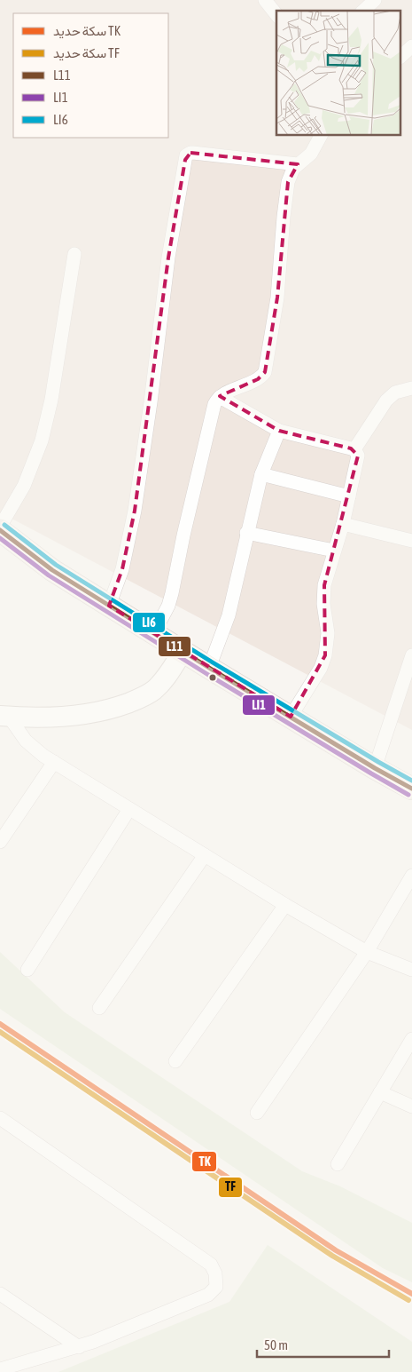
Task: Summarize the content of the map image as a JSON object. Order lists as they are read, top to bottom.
{
  "lines": [
    "transit line LI6",
    "transit line L11",
    "transit line LI1",
    "rail line TK",
    "rail line TF"
  ],
  "legend": [
    "سكة حديد TK",
    "سكة حديد TF",
    "L11",
    "LI1",
    "LI6"
  ],
  "scale_bar": "50 m"
}
